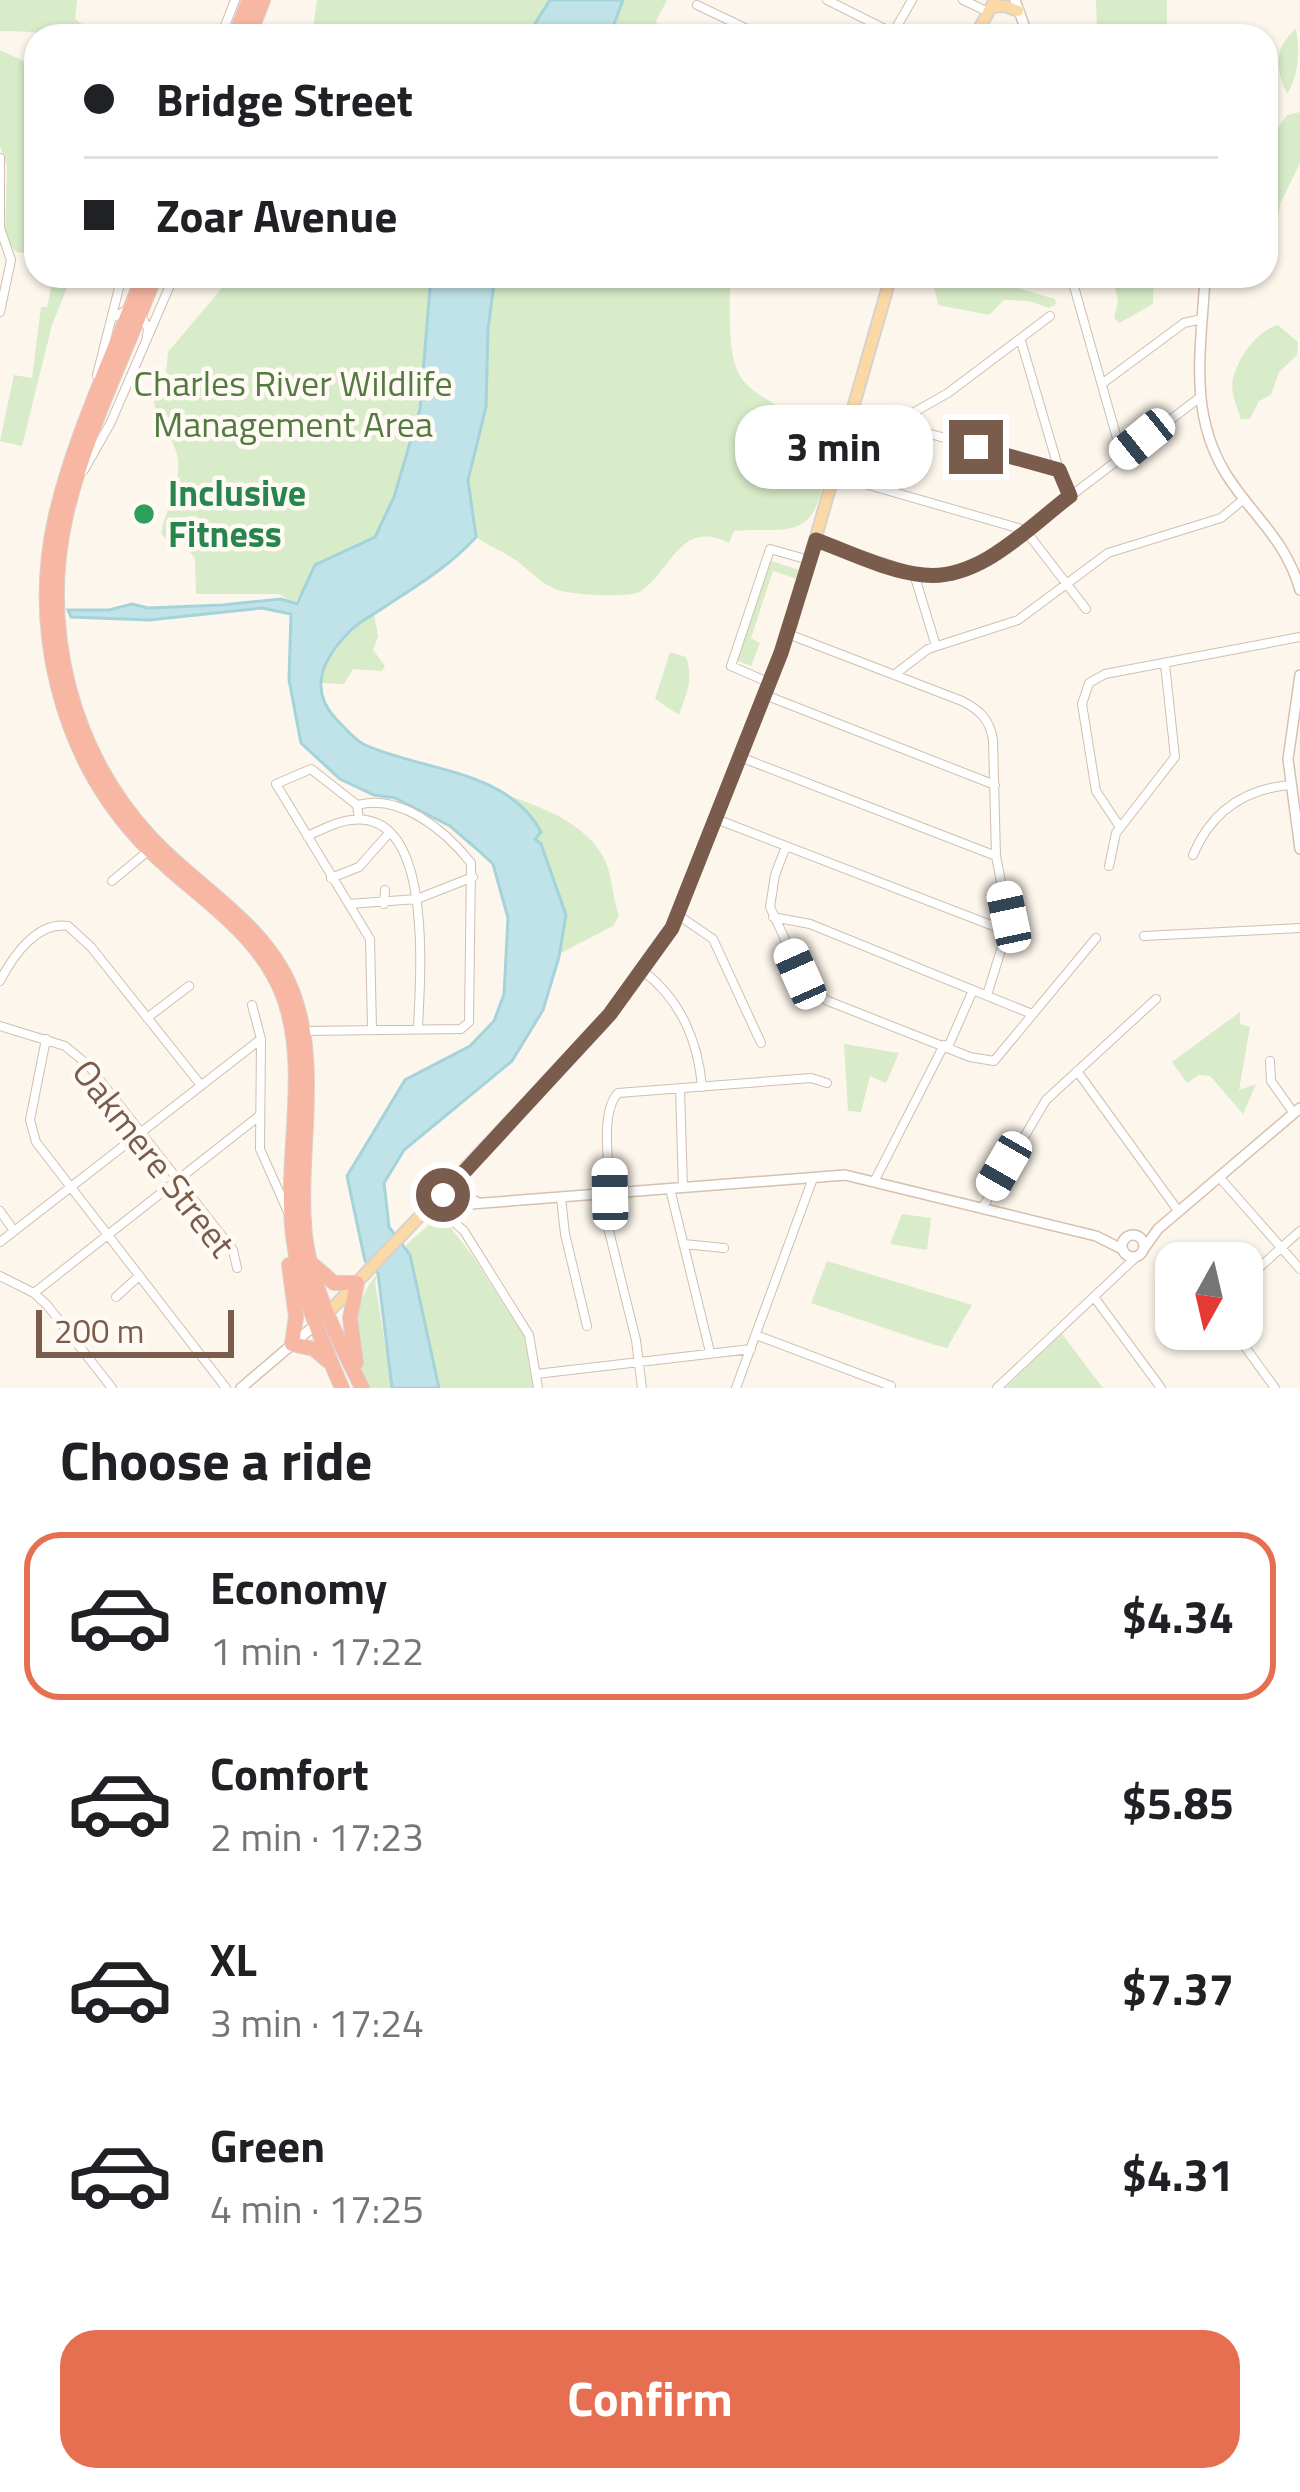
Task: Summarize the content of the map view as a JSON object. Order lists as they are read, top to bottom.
{
  "streets": {
    "street": ["Oakmere Street"]
  },
  "parks": ["Charles River Wildlife Management Area"],
  "places": ["Inclusive Fitness"],
  "scale_bar": "200 m",
  "north": "bottom",
  "page": {
    "banner": ["Bridge Street", "Zoar Avenue"],
    "bubble": "3 min",
    "scale": "200 m",
    "heading": "Choose a ride",
    "list": [
      {
        "name": "Economy",
        "note": "1 min · 17:22",
        "value": "$4.34"
      },
      {
        "name": "Comfort",
        "note": "2 min · 17:23",
        "value": "$5.85"
      },
      {
        "name": "XL",
        "note": "3 min · 17:24",
        "value": "$7.37"
      },
      {
        "name": "Green",
        "note": "4 min · 17:25",
        "value": "$4.31"
      }
    ],
    "buttons": "Confirm"
  }
}
